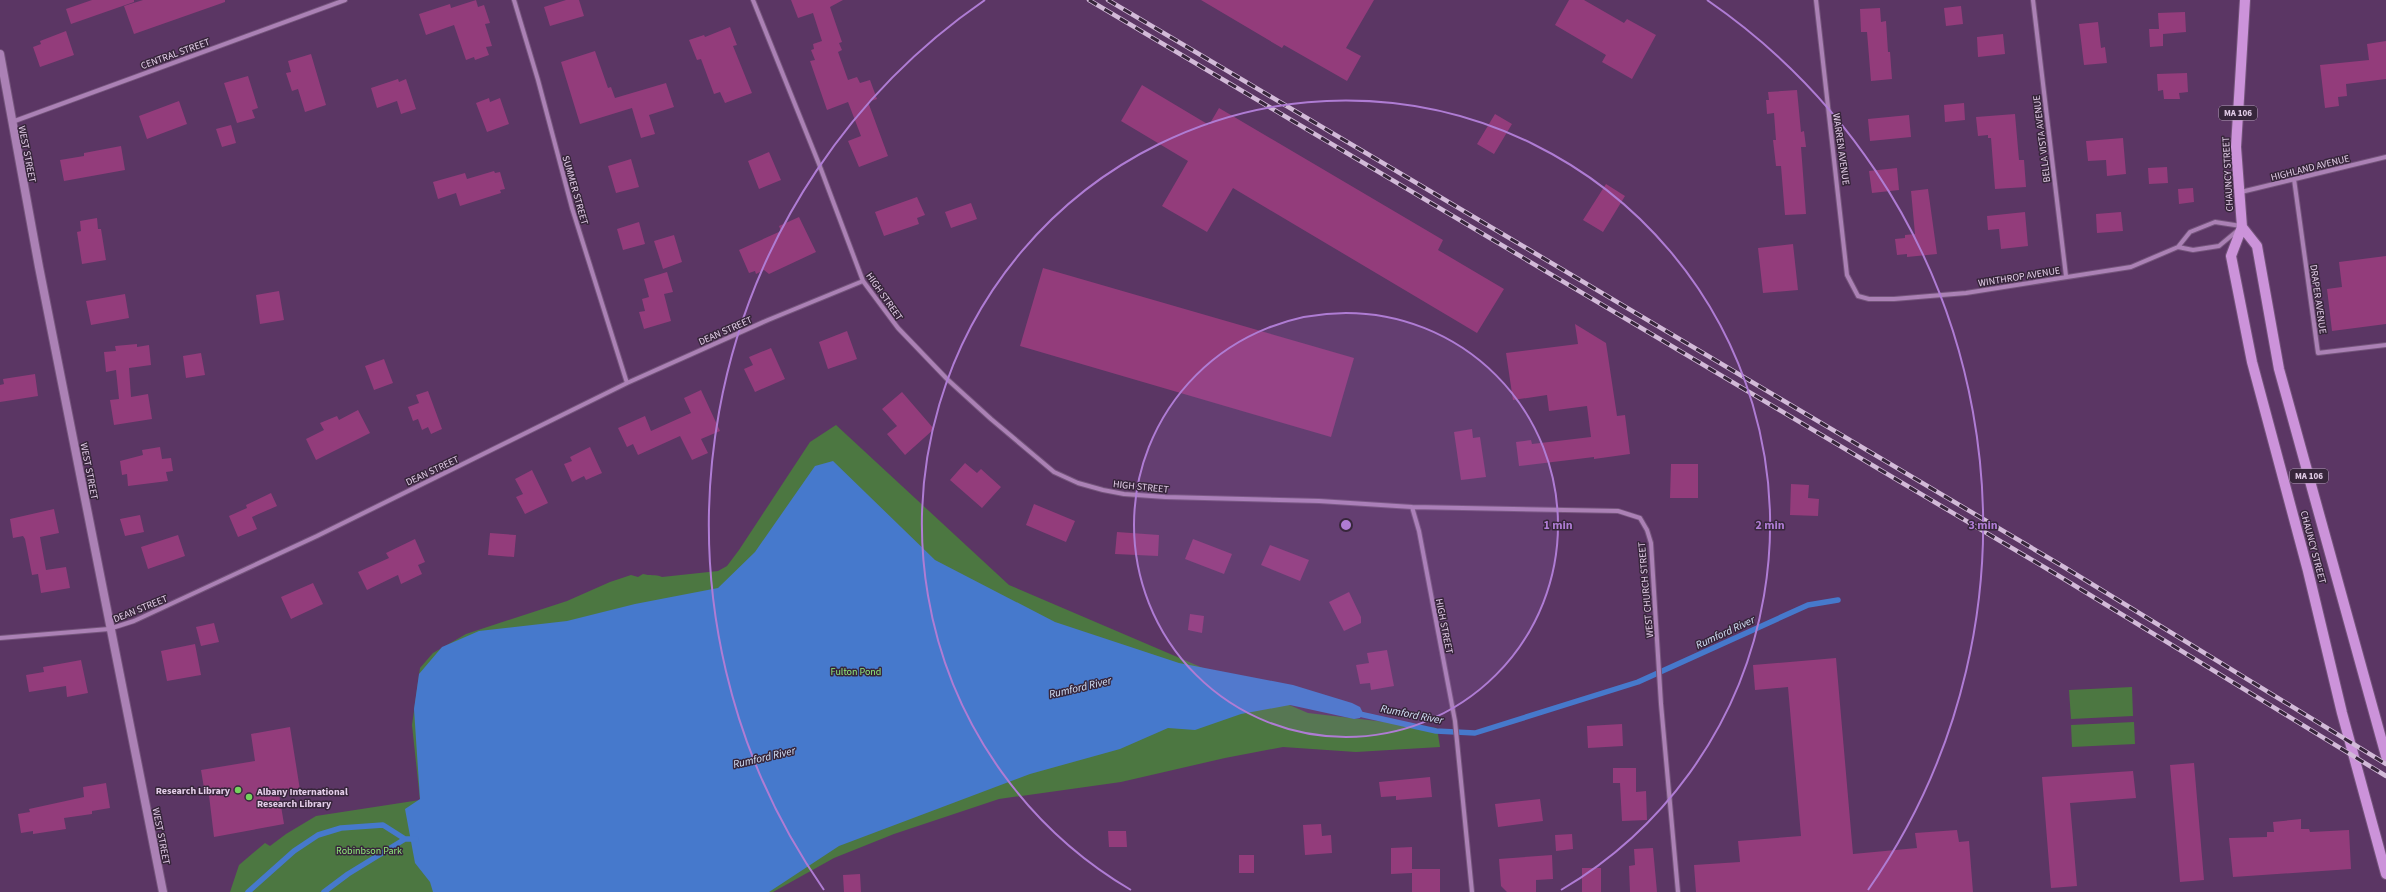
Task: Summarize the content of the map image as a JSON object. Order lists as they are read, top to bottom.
{
  "streets": {
    "main road": ["MA 106", "WEST STREET", "CHAUNCY STREET"],
    "street": [
      "CENTRAL STREET",
      "BELLA VISTA AVENUE",
      "WARREN AVENUE",
      "HIGHLAND AVENUE",
      "SUMMER STREET",
      "WINTHROP AVENUE",
      "HIGH STREET",
      "DRAPER AVENUE",
      "DEAN STREET",
      "WEST CHURCH STREET"
    ]
  },
  "crossings": [
    ["CENTRAL STREET", "WEST STREET"],
    ["BELLA VISTA AVENUE", "WINTHROP AVENUE"],
    ["WARREN AVENUE", "WINTHROP AVENUE"],
    ["WEST STREET", "DEAN STREET"],
    ["HIGHLAND AVENUE", "CHAUNCY STREET"],
    ["HIGHLAND AVENUE", "DRAPER AVENUE"],
    ["CHAUNCY STREET", "WINTHROP AVENUE"],
    ["SUMMER STREET", "DEAN STREET"],
    ["HIGH STREET", "DEAN STREET"],
    ["HIGH STREET", "WEST CHURCH STREET"]
  ],
  "water": ["Rumford River"],
  "parks": ["Fulton Pond", "Robinbson Park"],
  "places": ["Research Library", "Albany International Research Library"],
  "rings": ["1 min", "2 min", "3 min"]
}
